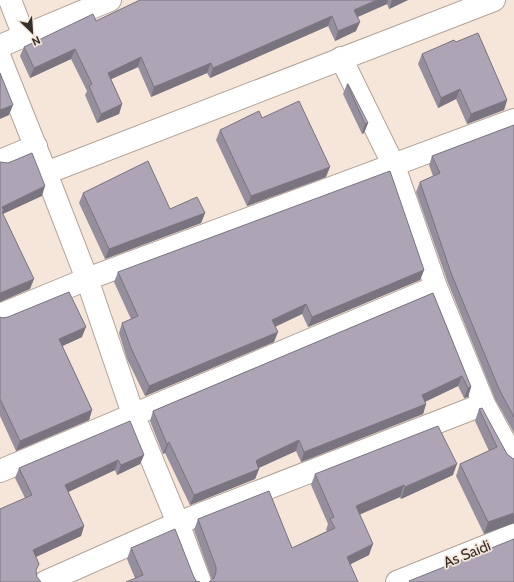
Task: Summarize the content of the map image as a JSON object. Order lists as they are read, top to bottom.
{
  "streets": {
    "street": ["As Saidi"]
  },
  "north": "bottom right"
}
